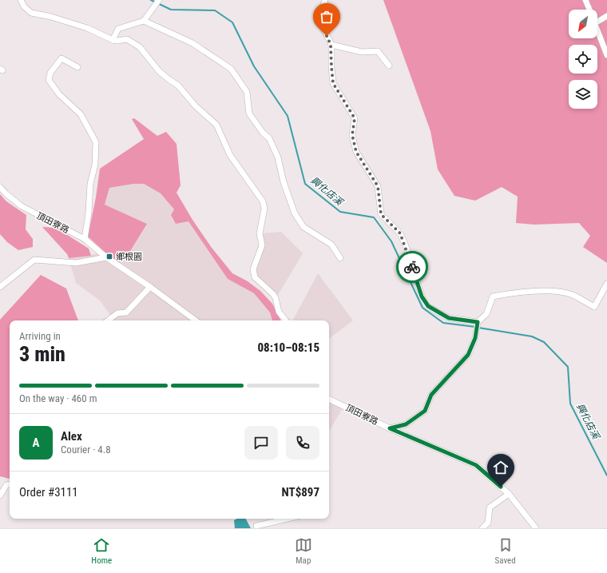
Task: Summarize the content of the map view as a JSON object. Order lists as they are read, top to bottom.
{
  "streets": {
    "street": ["頂田寮路"]
  },
  "water": ["興化店溪"],
  "places": {
    "transit": ["鄉根園"]
  },
  "north": "bottom left",
  "page": {
    "heading": ["3 min", "Arriving in", "08:10–08:15"],
    "panel": [
      "Alex",
      "Courier · 4.8",
      "Order #3111",
      "NT$897"
    ],
    "bar": "On the way · 460 m",
    "round": "A",
    "tabs": ["Home", "Map", "Saved"]
  }
}
